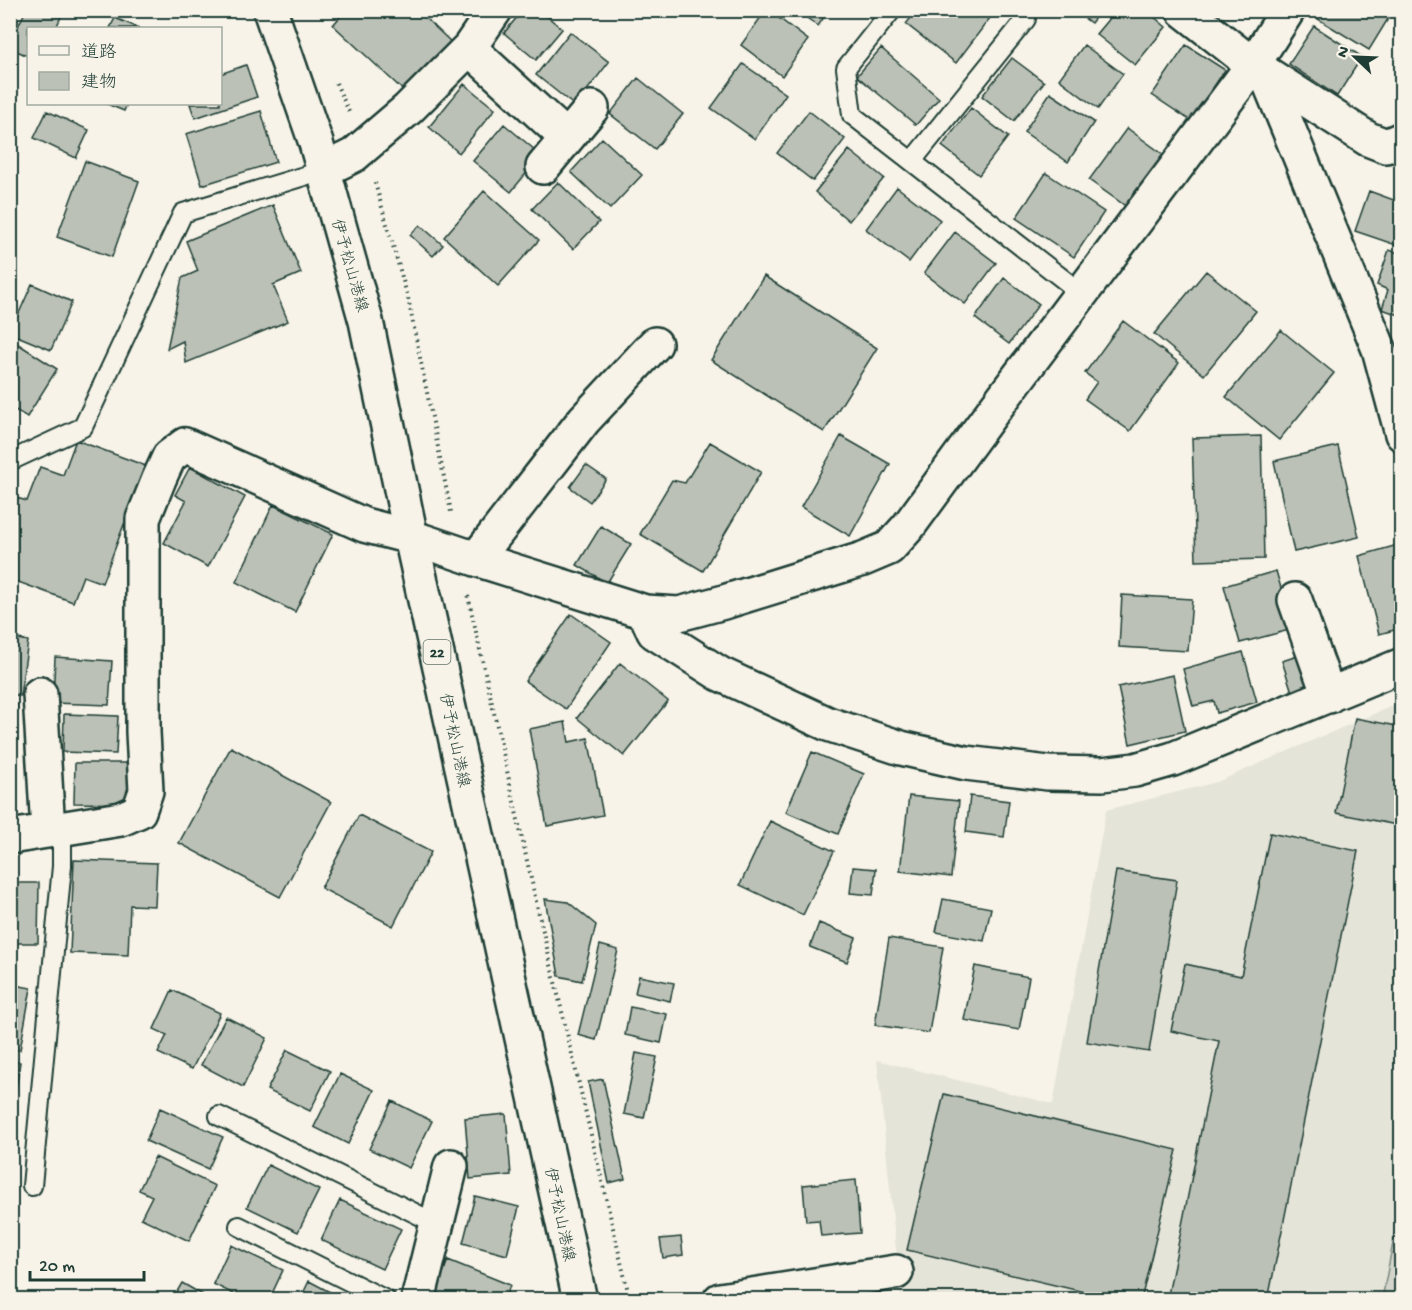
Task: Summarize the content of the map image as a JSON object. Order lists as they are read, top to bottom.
{
  "streets": {
    "street": ["伊予松山港線", "22"]
  },
  "legend": ["道路", "建物"],
  "scale_bar": "20 m",
  "north": "top left"
}
